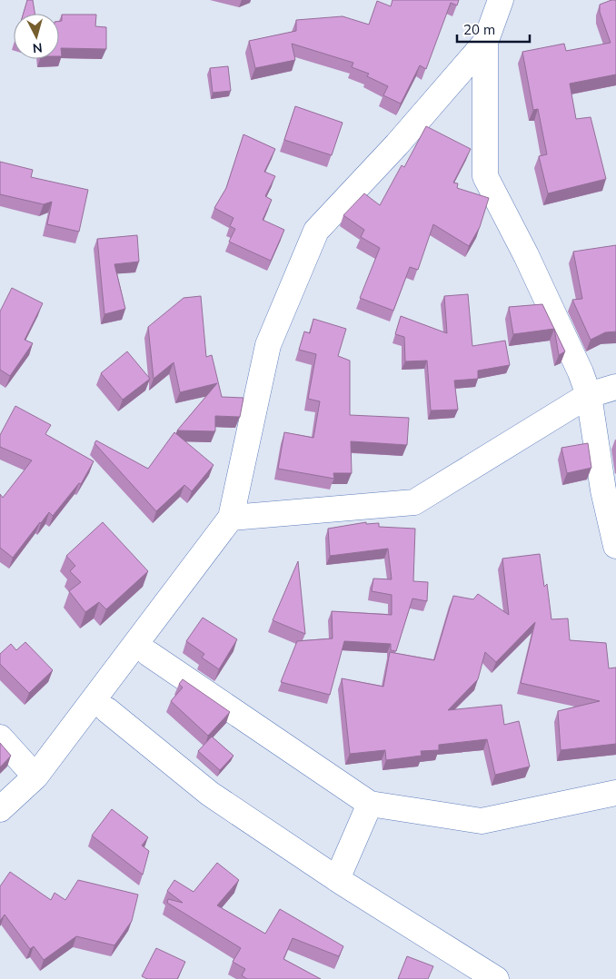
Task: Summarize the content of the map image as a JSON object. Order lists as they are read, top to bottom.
{
  "scale_bar": "20 m",
  "north": "bottom"
}
